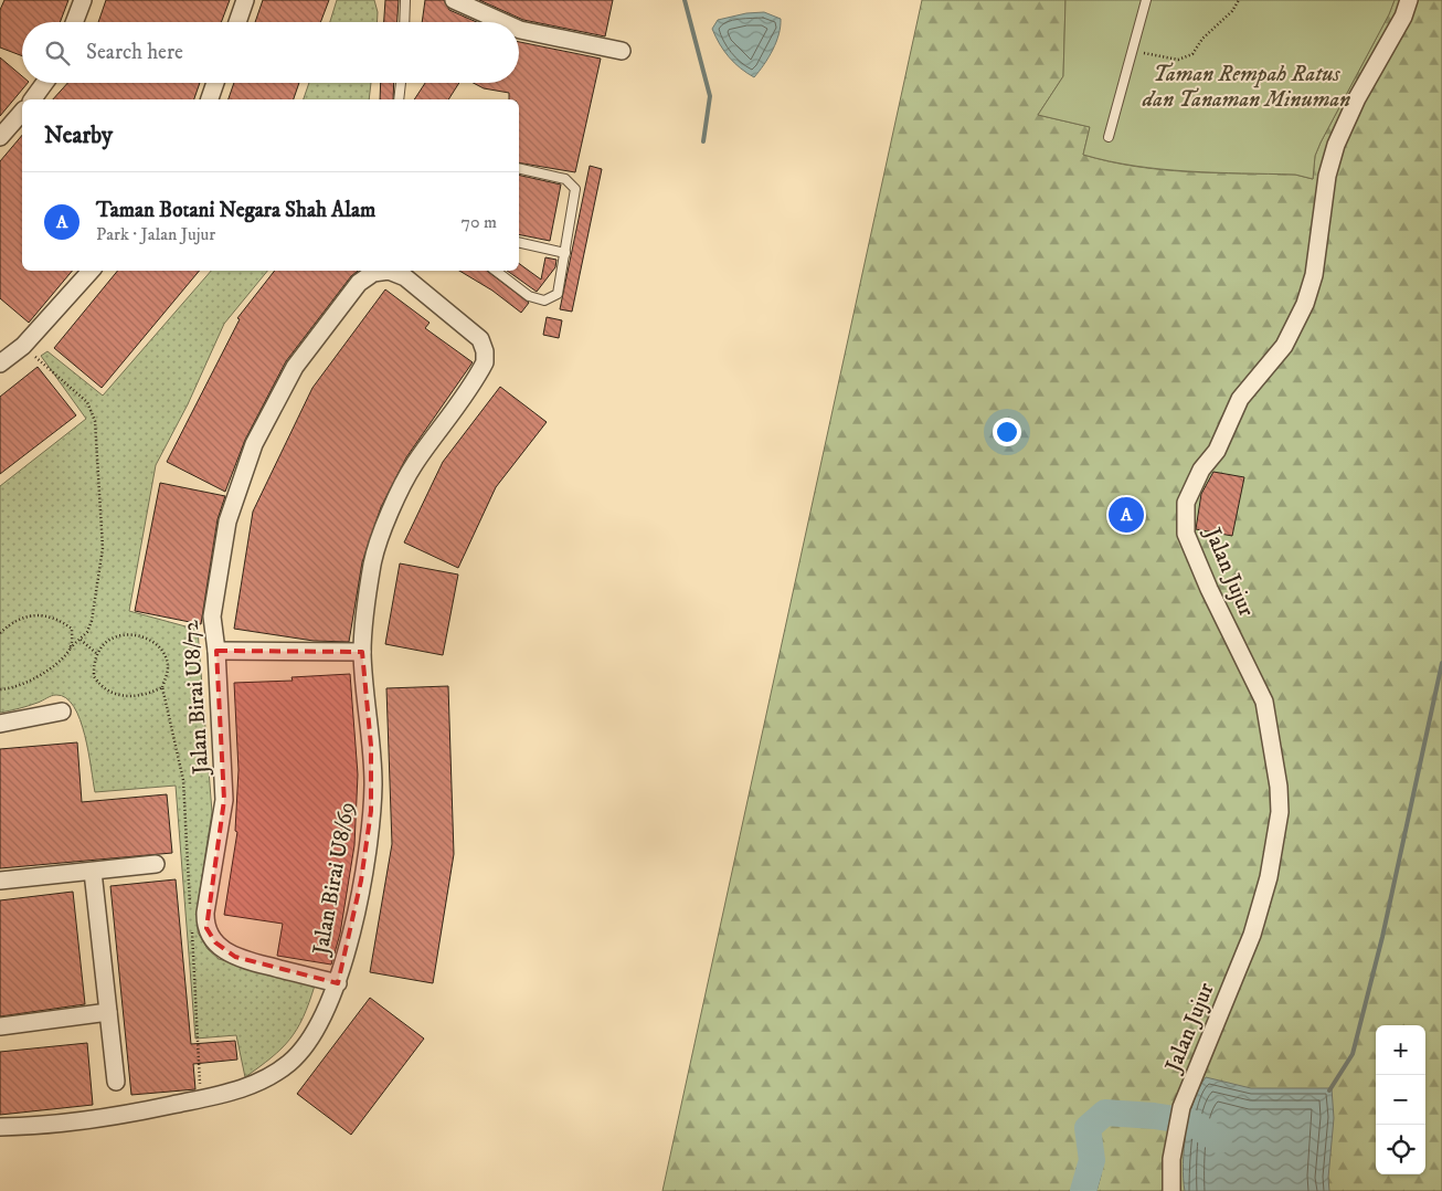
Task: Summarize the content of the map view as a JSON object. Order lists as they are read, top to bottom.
{
  "streets": {
    "street": ["Jalan Jujur", "Jalan Birai U8/72", "Jalan Birai U8/69"]
  },
  "crossings": [
    ["Jalan Birai U8/72", "Jalan Birai U8/69"]
  ],
  "parks": ["Taman Rempah Ratus dan Tanaman Minuman"],
  "page": {
    "search": "Search here",
    "heading": "Nearby",
    "list": [
      {
        "mark": "A",
        "name": "Taman Botani Negara Shah Alam",
        "note": "Park · Jalan Jujur",
        "value": "70 m"
      }
    ],
    "pins": "A",
    "map_buttons": ["+", "−"]
  }
}
